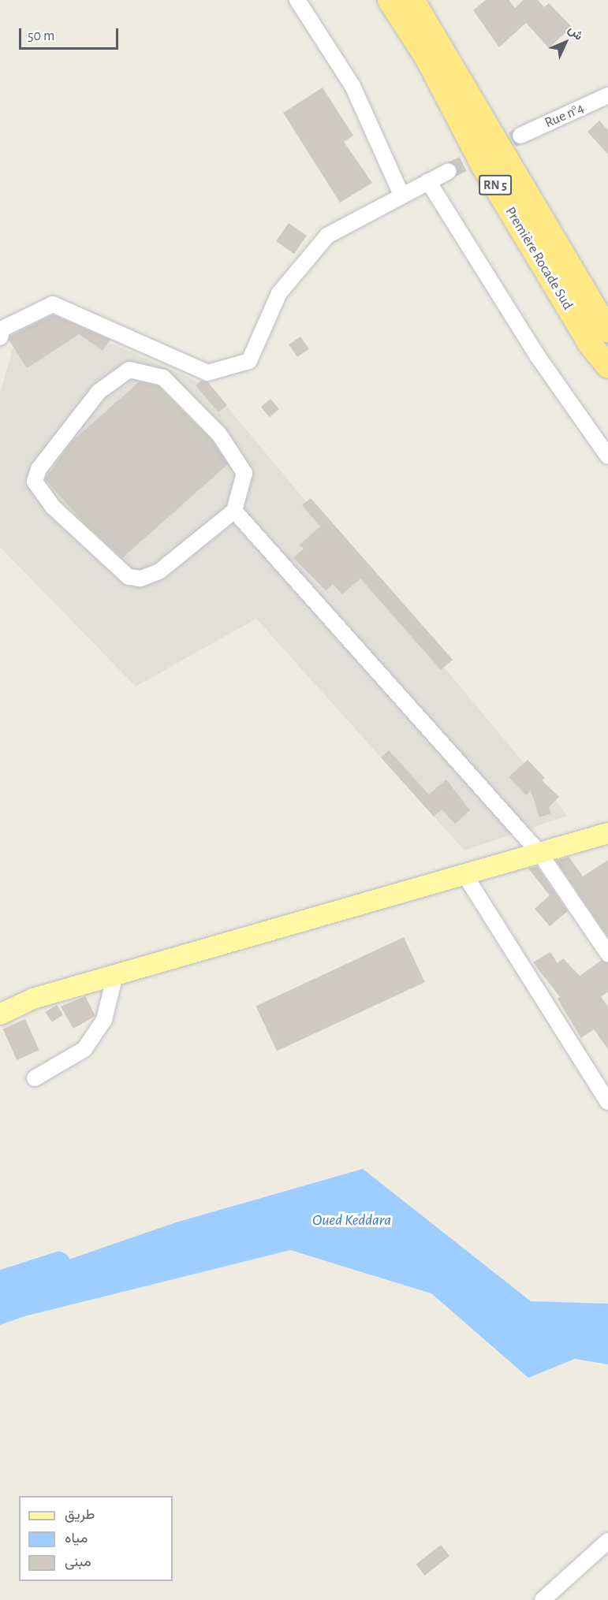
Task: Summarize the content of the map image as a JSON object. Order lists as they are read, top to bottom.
{
  "streets": {
    "highway": ["RN 5", "Première Rocade Sud"],
    "street": ["Rue n°4"]
  },
  "water": ["Oued Keddara"],
  "legend": ["طريق", "مياه", "مبنى"],
  "scale_bar": "50 m",
  "north": "top right"
}
